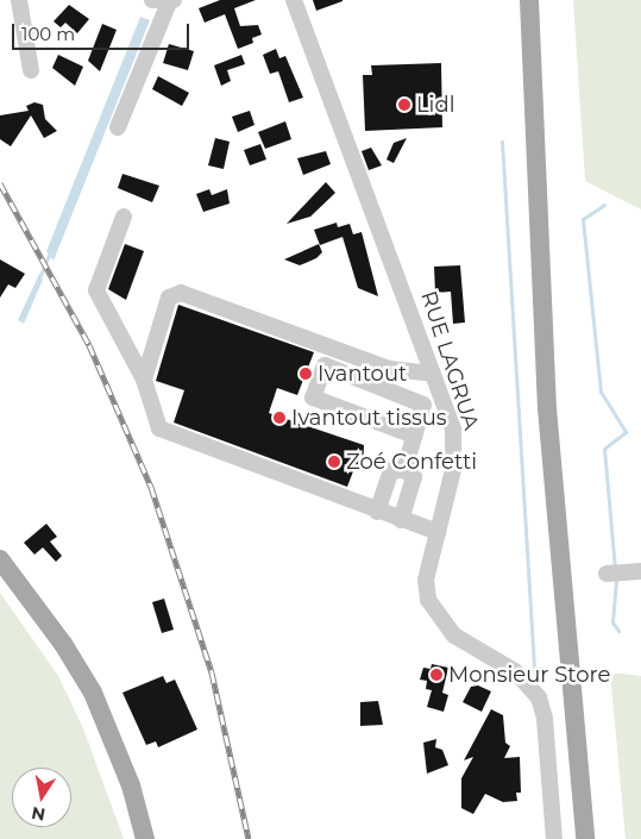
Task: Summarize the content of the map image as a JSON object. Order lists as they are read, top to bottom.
{
  "streets": {
    "street": ["RUE LAGRUA"]
  },
  "places": [
    "Lidl",
    "Ivantout",
    "Ivantout tissus",
    "Zoé Confetti",
    "Monsieur Store"
  ],
  "scale_bar": "100 m",
  "north": "bottom"
}
